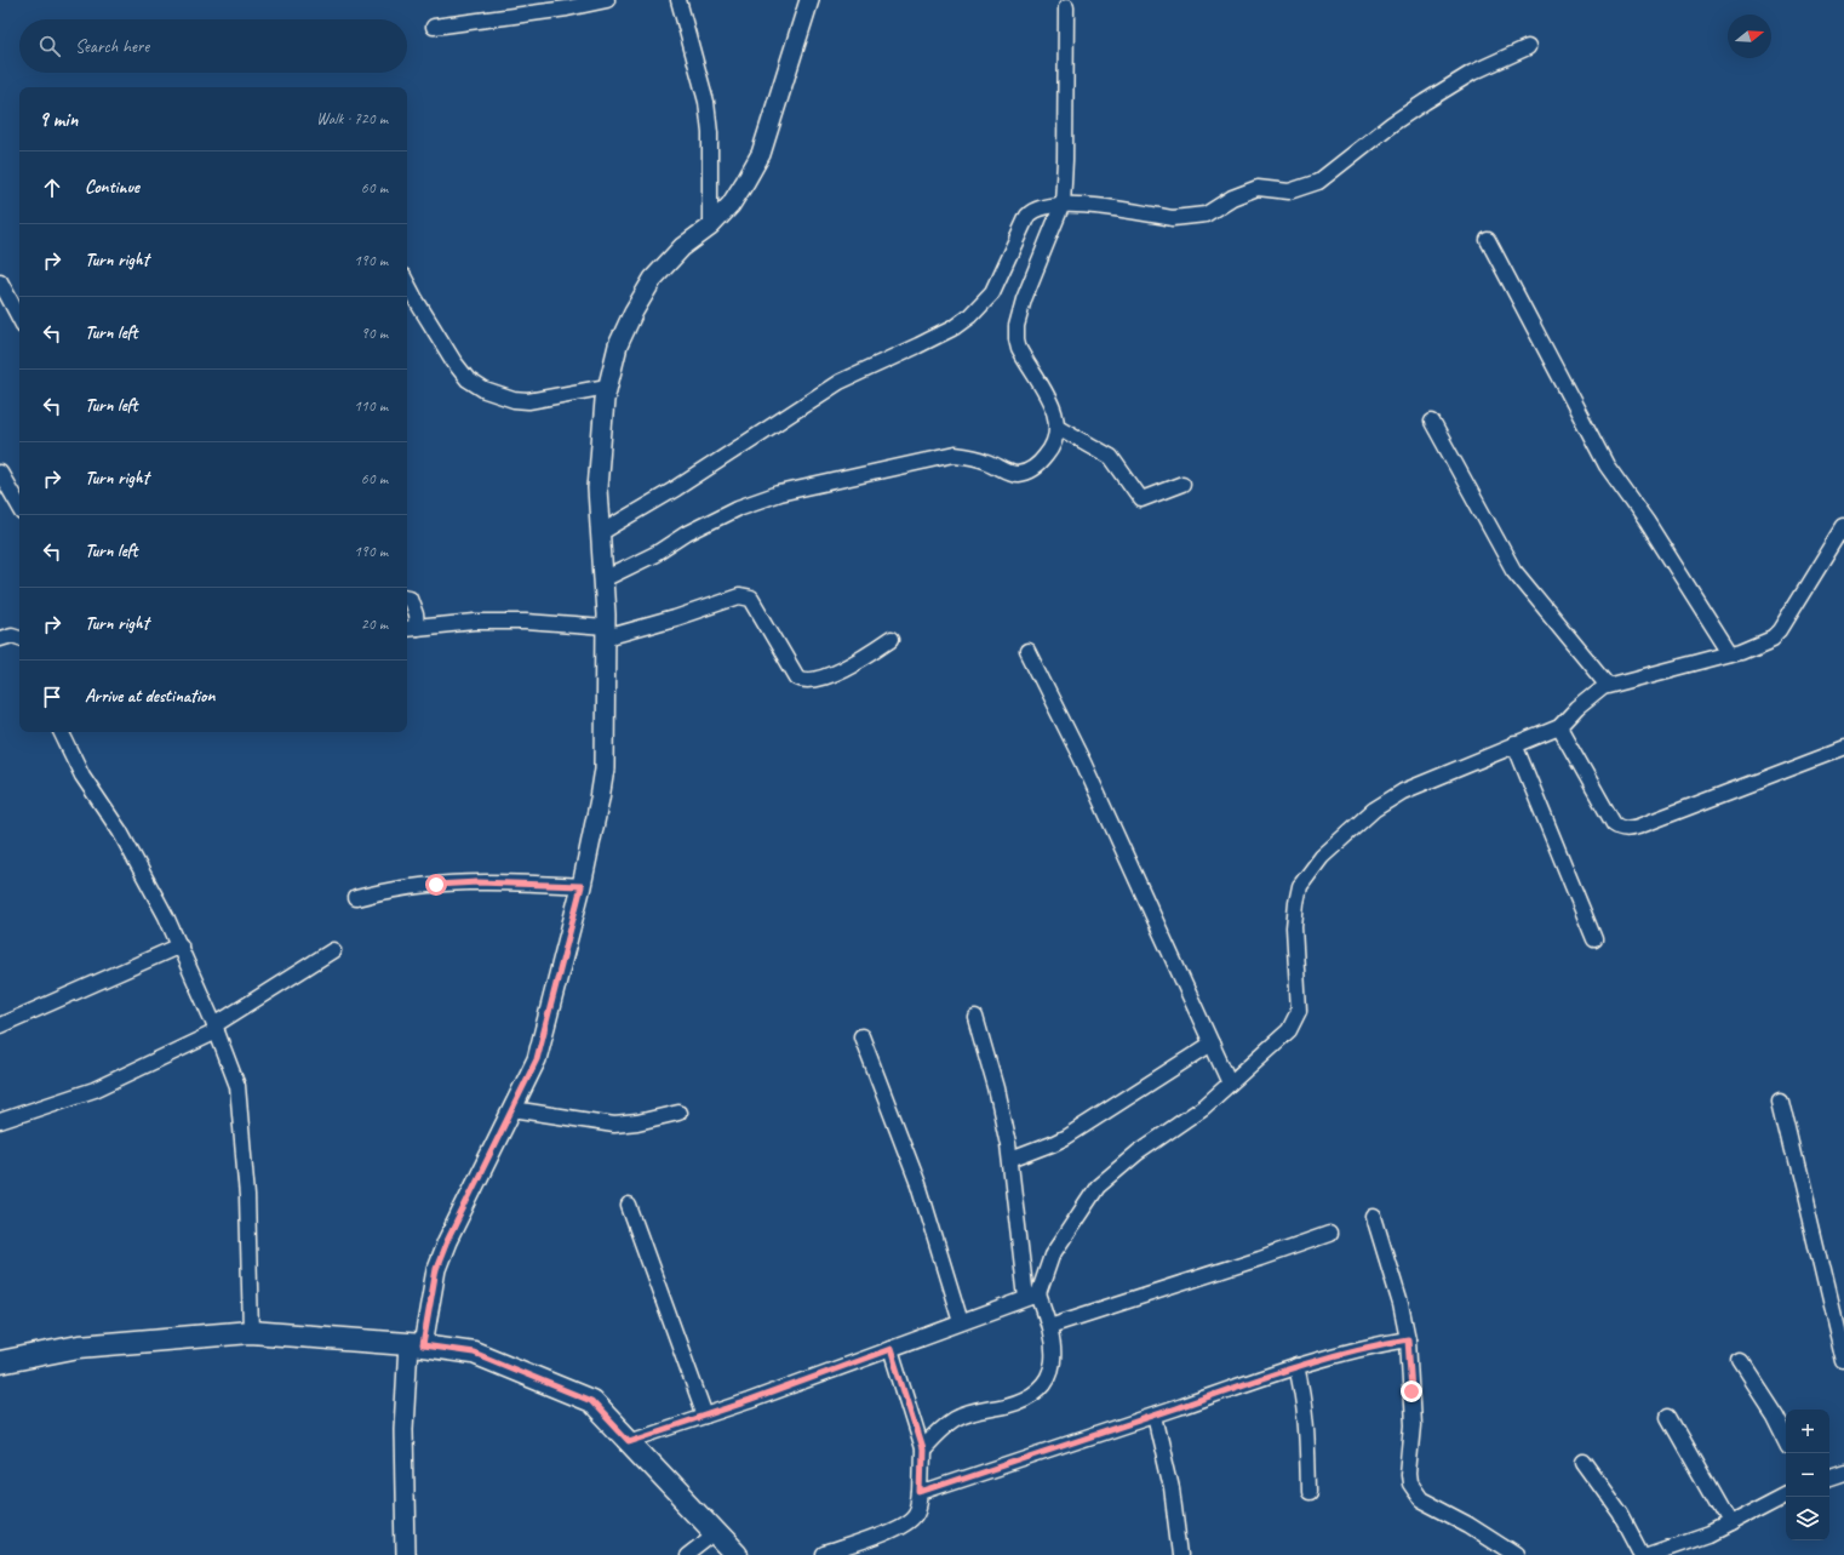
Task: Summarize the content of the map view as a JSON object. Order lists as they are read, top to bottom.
{
  "north": "right",
  "page": {
    "search": "Search here",
    "heading": ["9 min", "Walk · 720 m"],
    "list": [
      ["Continue", "60 m"],
      ["Turn right", "190 m"],
      ["Turn left", "90 m"],
      ["Turn left", "110 m"],
      ["Turn right", "60 m"],
      ["Turn left", "190 m"],
      ["Turn right", "20 m"],
      "Arrive at destination"
    ],
    "map_buttons": ["+", "−"]
  }
}
